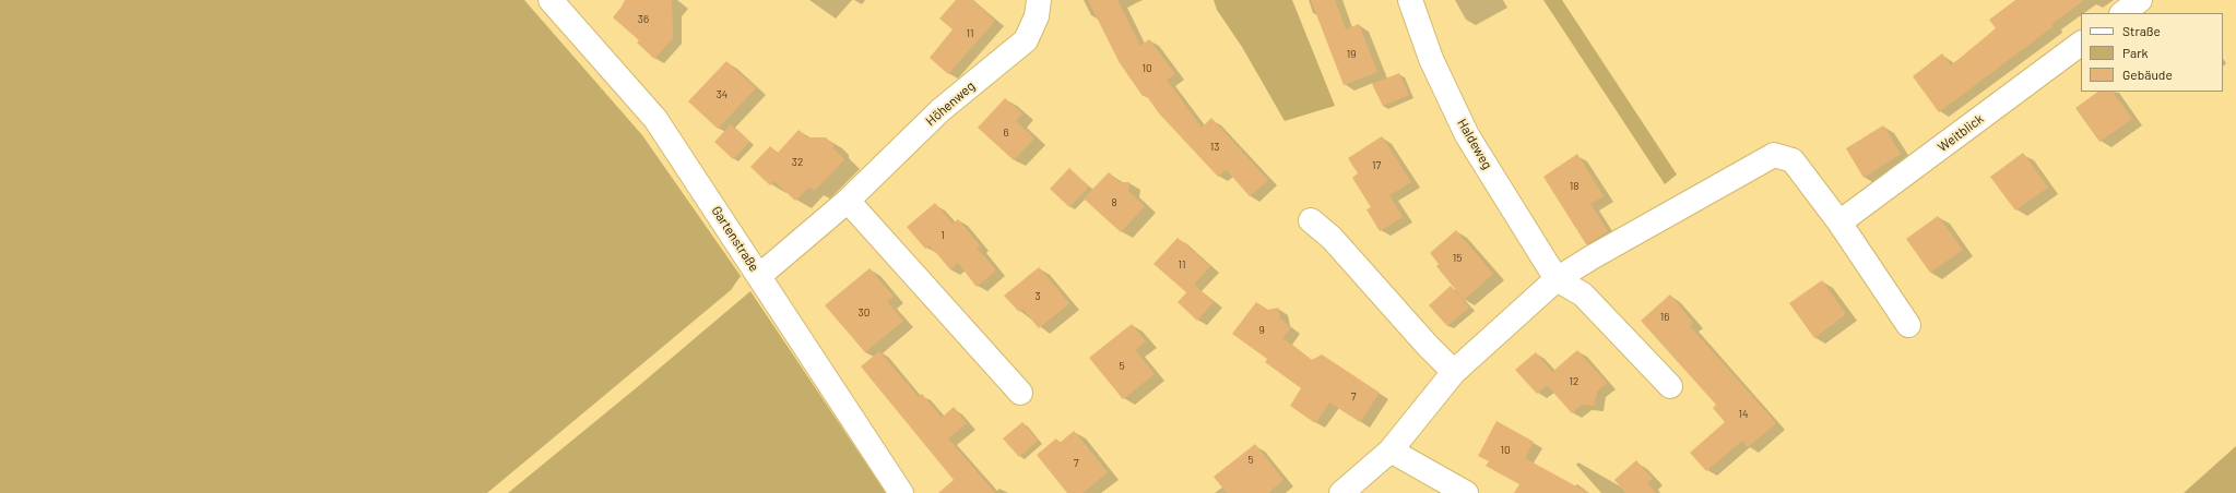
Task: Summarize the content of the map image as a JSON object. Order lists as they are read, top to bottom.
{
  "streets": {
    "street": [
      "Höhenweg",
      "Weitblick",
      "Haldeweg",
      "Gartenstraße"
    ]
  },
  "crossings": [
    ["Höhenweg", "Gartenstraße"]
  ],
  "house_numbers": [
    "36",
    "11",
    "19",
    "10",
    "34",
    "6",
    "13",
    "32",
    "17",
    "18",
    "8",
    "1",
    "15",
    "11",
    "3",
    "30",
    "16",
    "9",
    "5",
    "12",
    "7",
    "14",
    "10",
    "5",
    "7"
  ],
  "legend": ["Straße", "Park", "Gebäude"]
}
